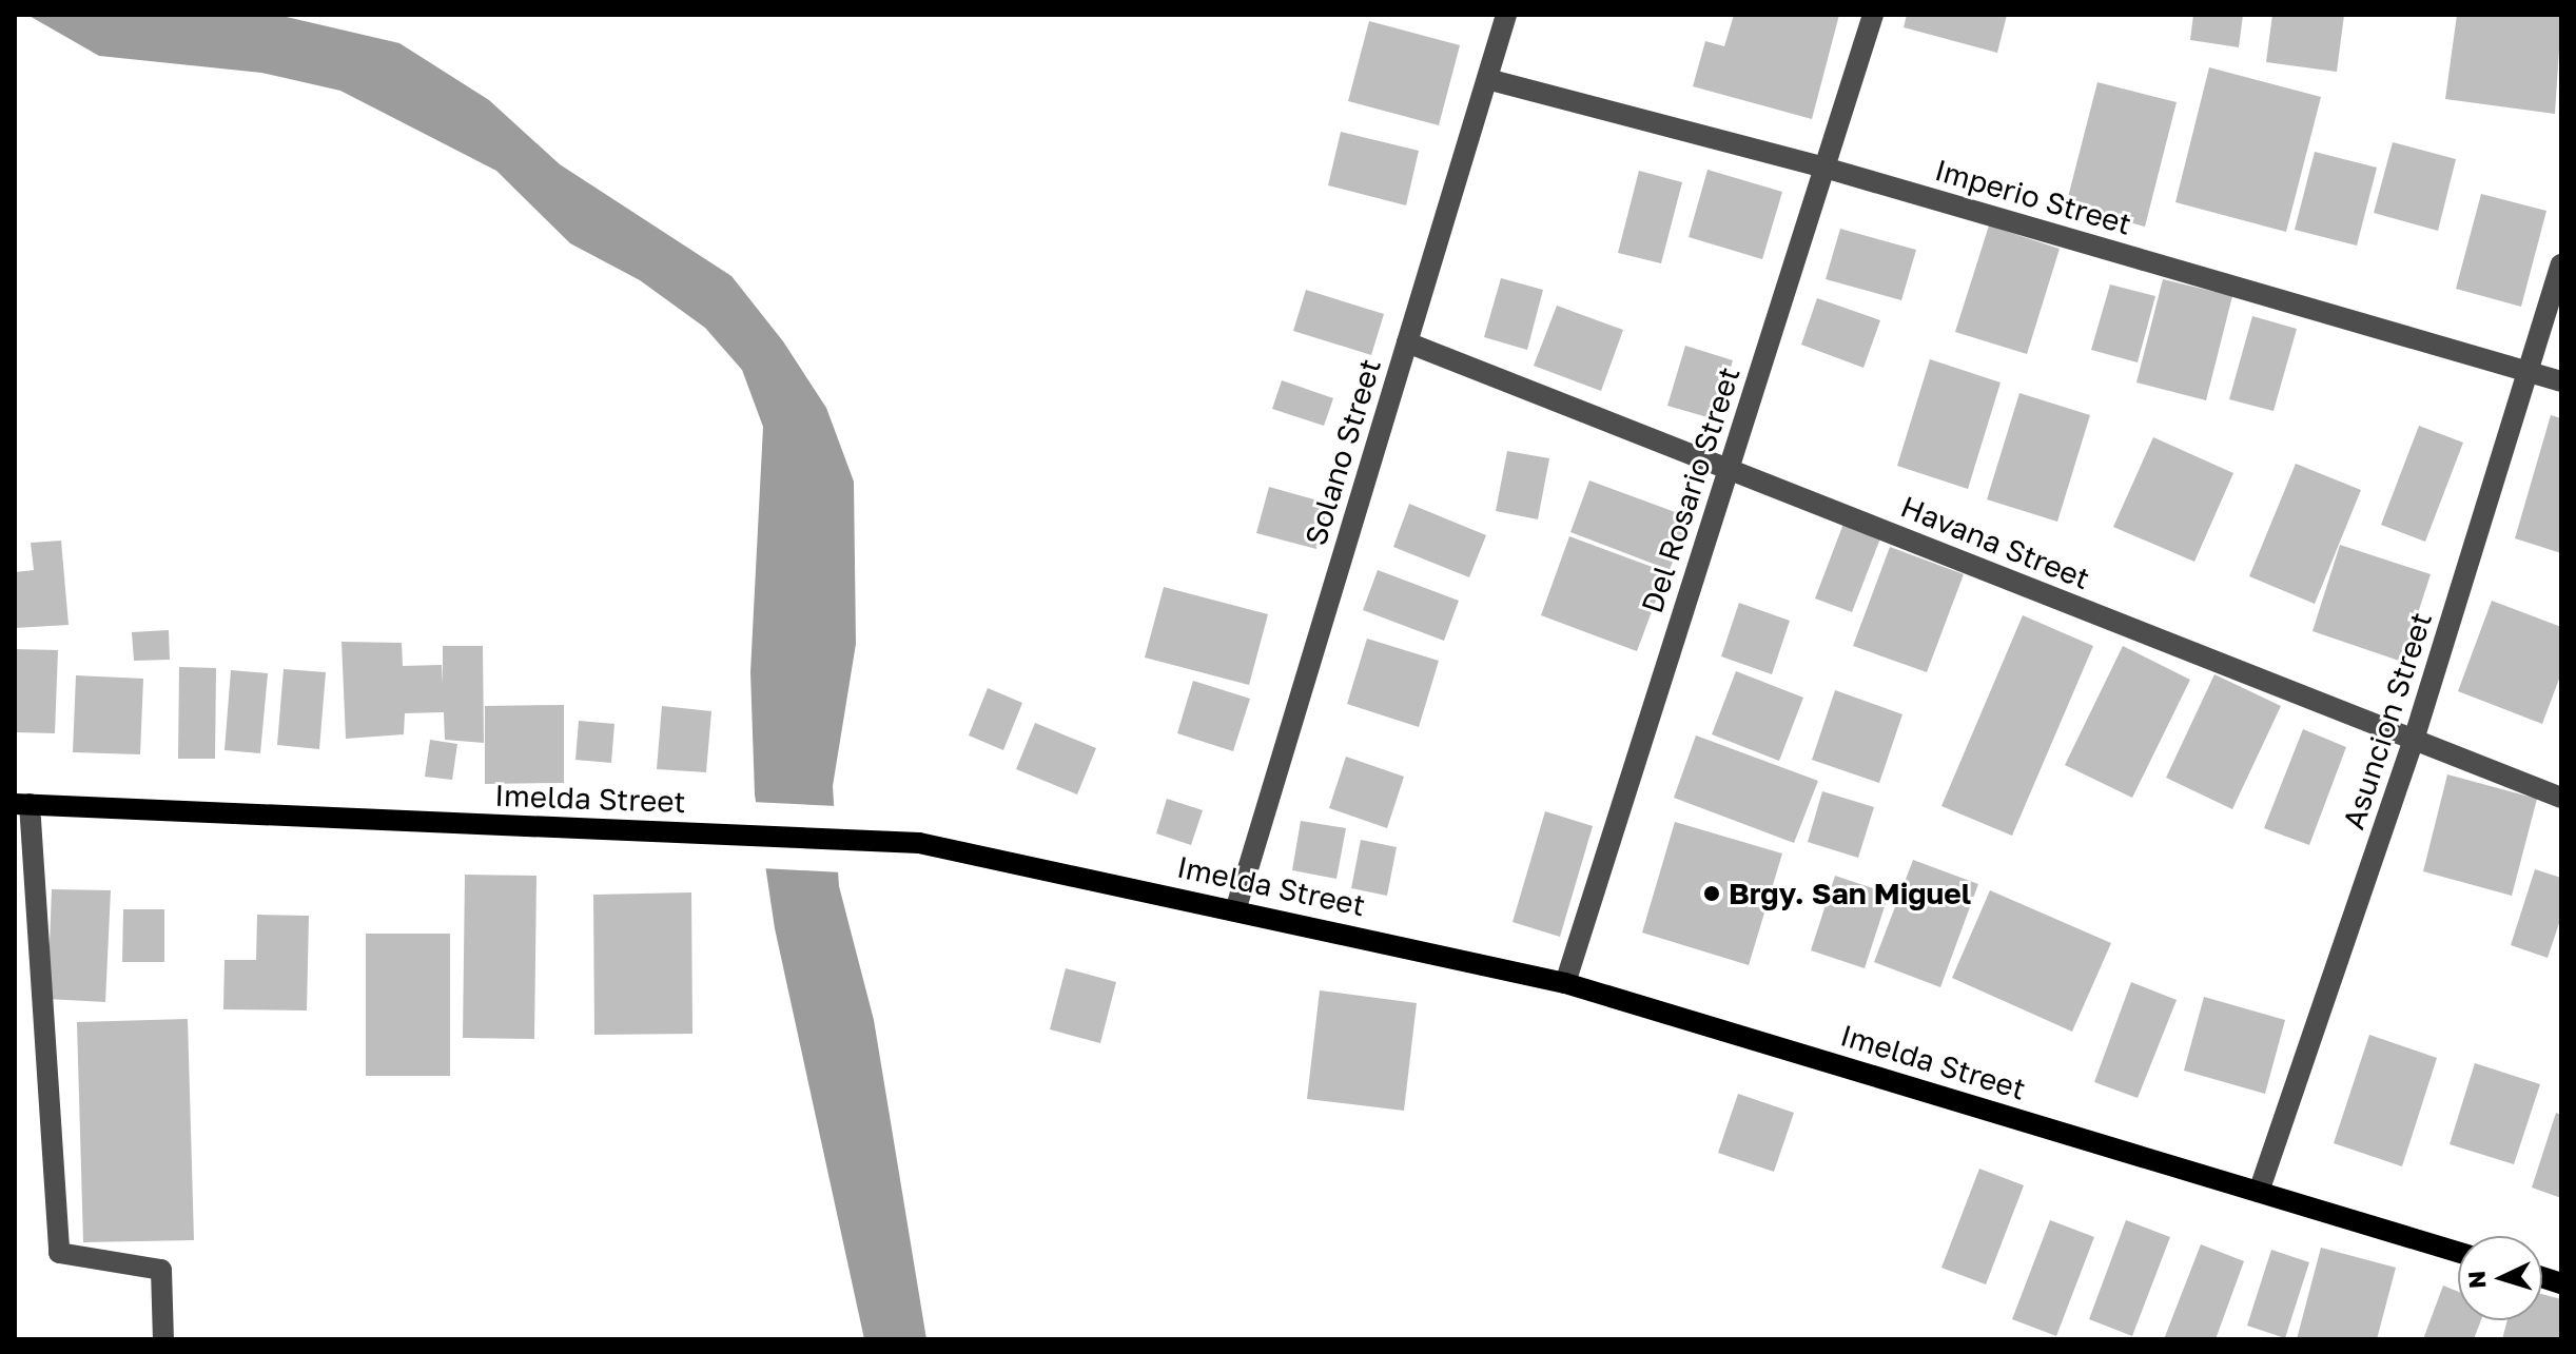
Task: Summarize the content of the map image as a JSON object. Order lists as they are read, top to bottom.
{
  "streets": {
    "main road": ["Imelda Street"],
    "street": [
      "Imperio Street",
      "Solano Street",
      "Del Rosario Street",
      "Havana Street",
      "Asuncion Street"
    ]
  },
  "crossings": [
    ["Imperio Street", "Solano Street"],
    ["Imperio Street", "Del Rosario Street"],
    ["Imperio Street", "Asuncion Street"],
    ["Solano Street", "Havana Street"],
    ["Solano Street", "Imelda Street"],
    ["Del Rosario Street", "Havana Street"],
    ["Del Rosario Street", "Imelda Street"],
    ["Havana Street", "Asuncion Street"],
    ["Asuncion Street", "Imelda Street"]
  ],
  "places": ["Brgy. San Miguel"],
  "north": "left"
}
